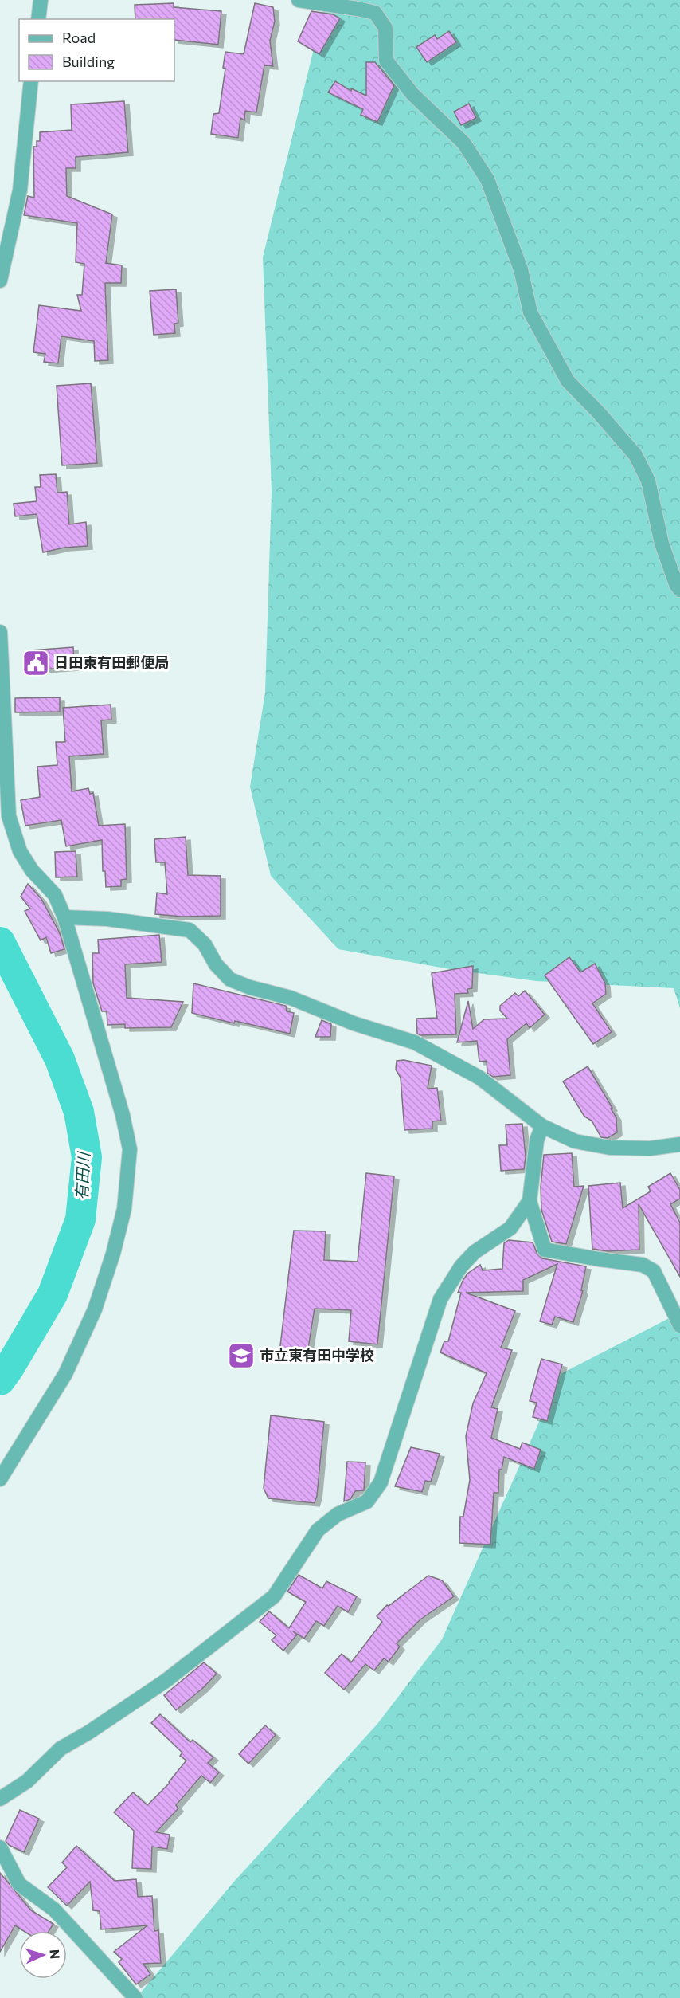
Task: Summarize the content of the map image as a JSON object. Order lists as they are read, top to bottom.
{
  "water": ["有田川"],
  "places": {
    "public building": ["日田東有田郵便局"],
    "school or university": ["市立東有田中学校"]
  },
  "legend": ["Road", "Building"],
  "north": "right"
}
